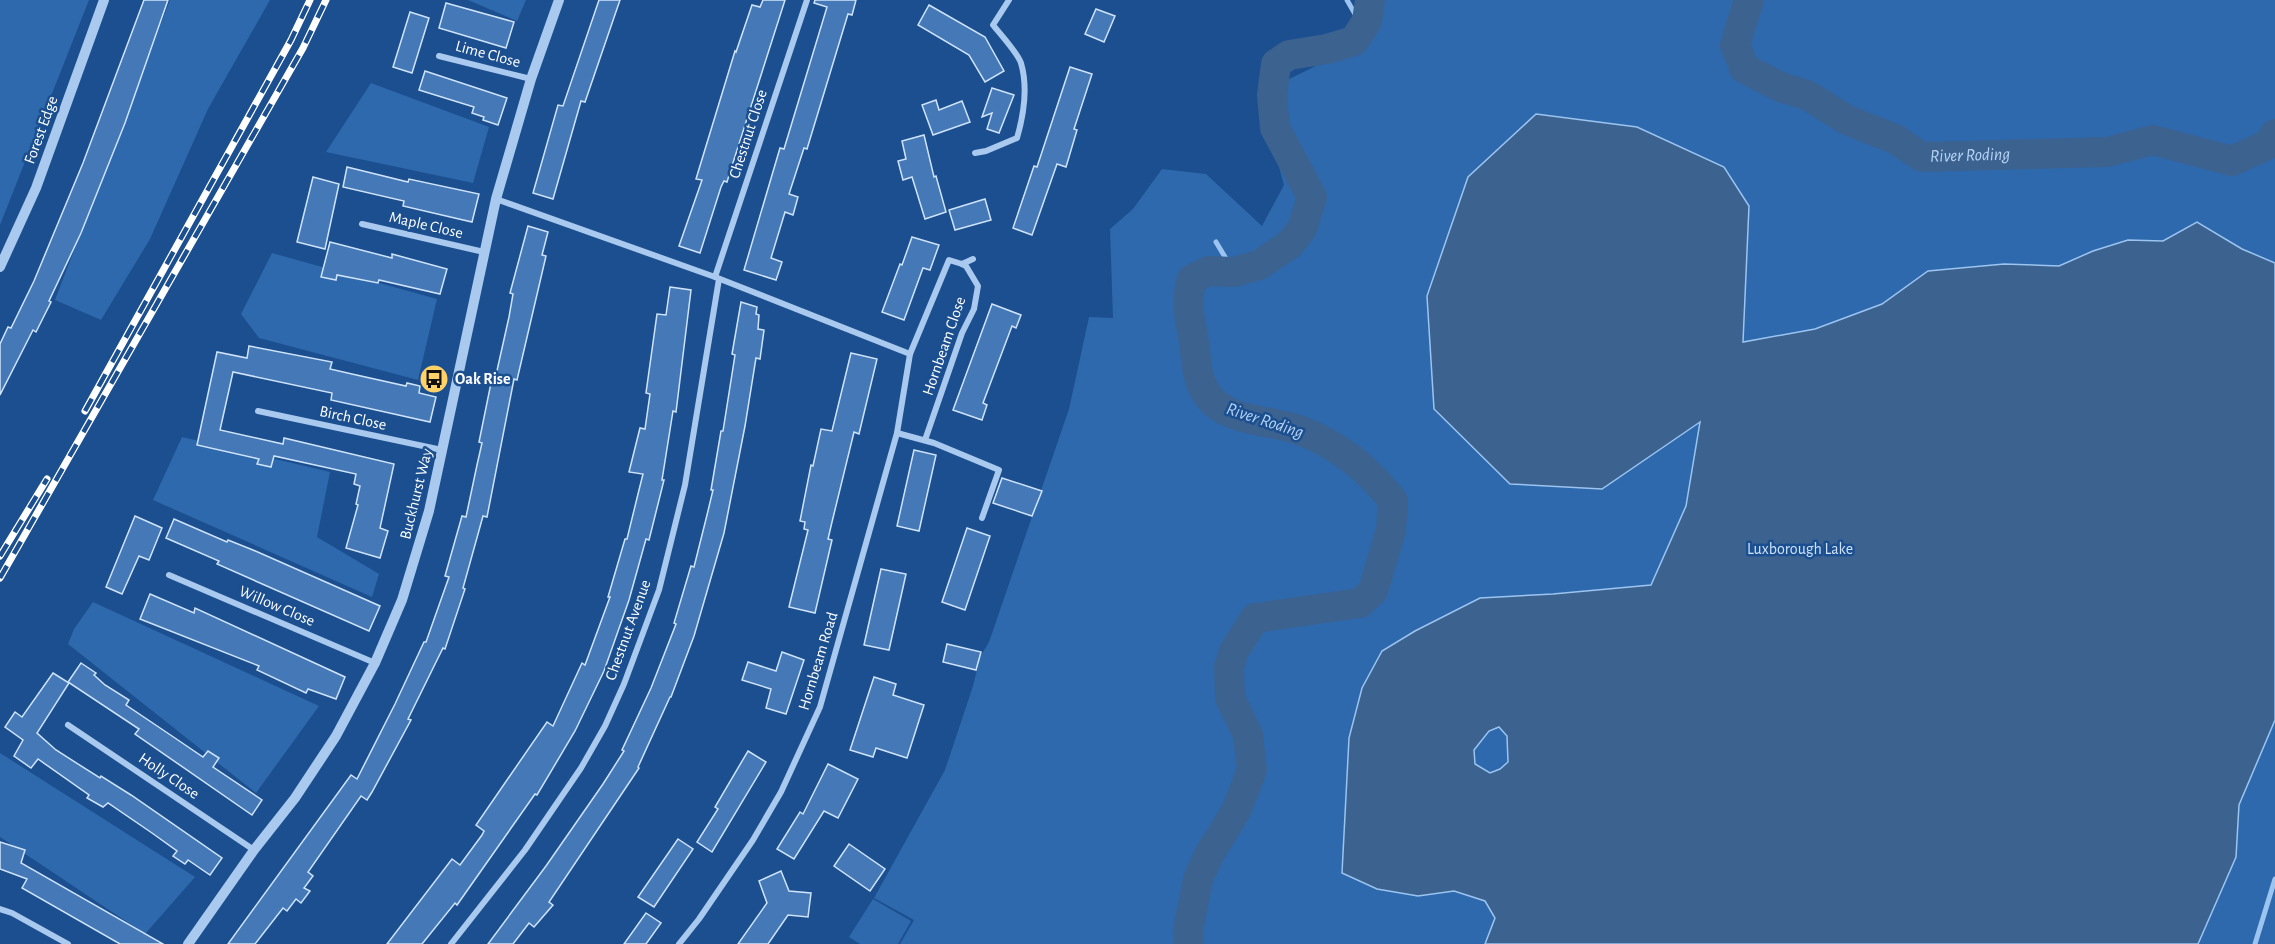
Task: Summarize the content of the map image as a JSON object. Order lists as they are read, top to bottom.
{
  "streets": {
    "street": [
      "Lime Close",
      "Forest Edge",
      "Chestnut Close",
      "Maple Close",
      "Hornbeam Close",
      "Birch Close",
      "Buckhurst Way",
      "Willow Close",
      "Chestnut Avenue",
      "Hornbeam Road",
      "Holly Close"
    ]
  },
  "crossings": [
    ["Lime Close", "Buckhurst Way"],
    ["Chestnut Close", "Chestnut Avenue"],
    ["Maple Close", "Buckhurst Way"],
    ["Hornbeam Close", "Hornbeam Road"],
    ["Birch Close", "Buckhurst Way"],
    ["Buckhurst Way", "Willow Close"],
    ["Buckhurst Way", "Holly Close"]
  ],
  "water": ["River Roding"],
  "parks": ["Luxborough Lake"],
  "places": {
    "bus stop": ["Oak Rise"]
  }
}
